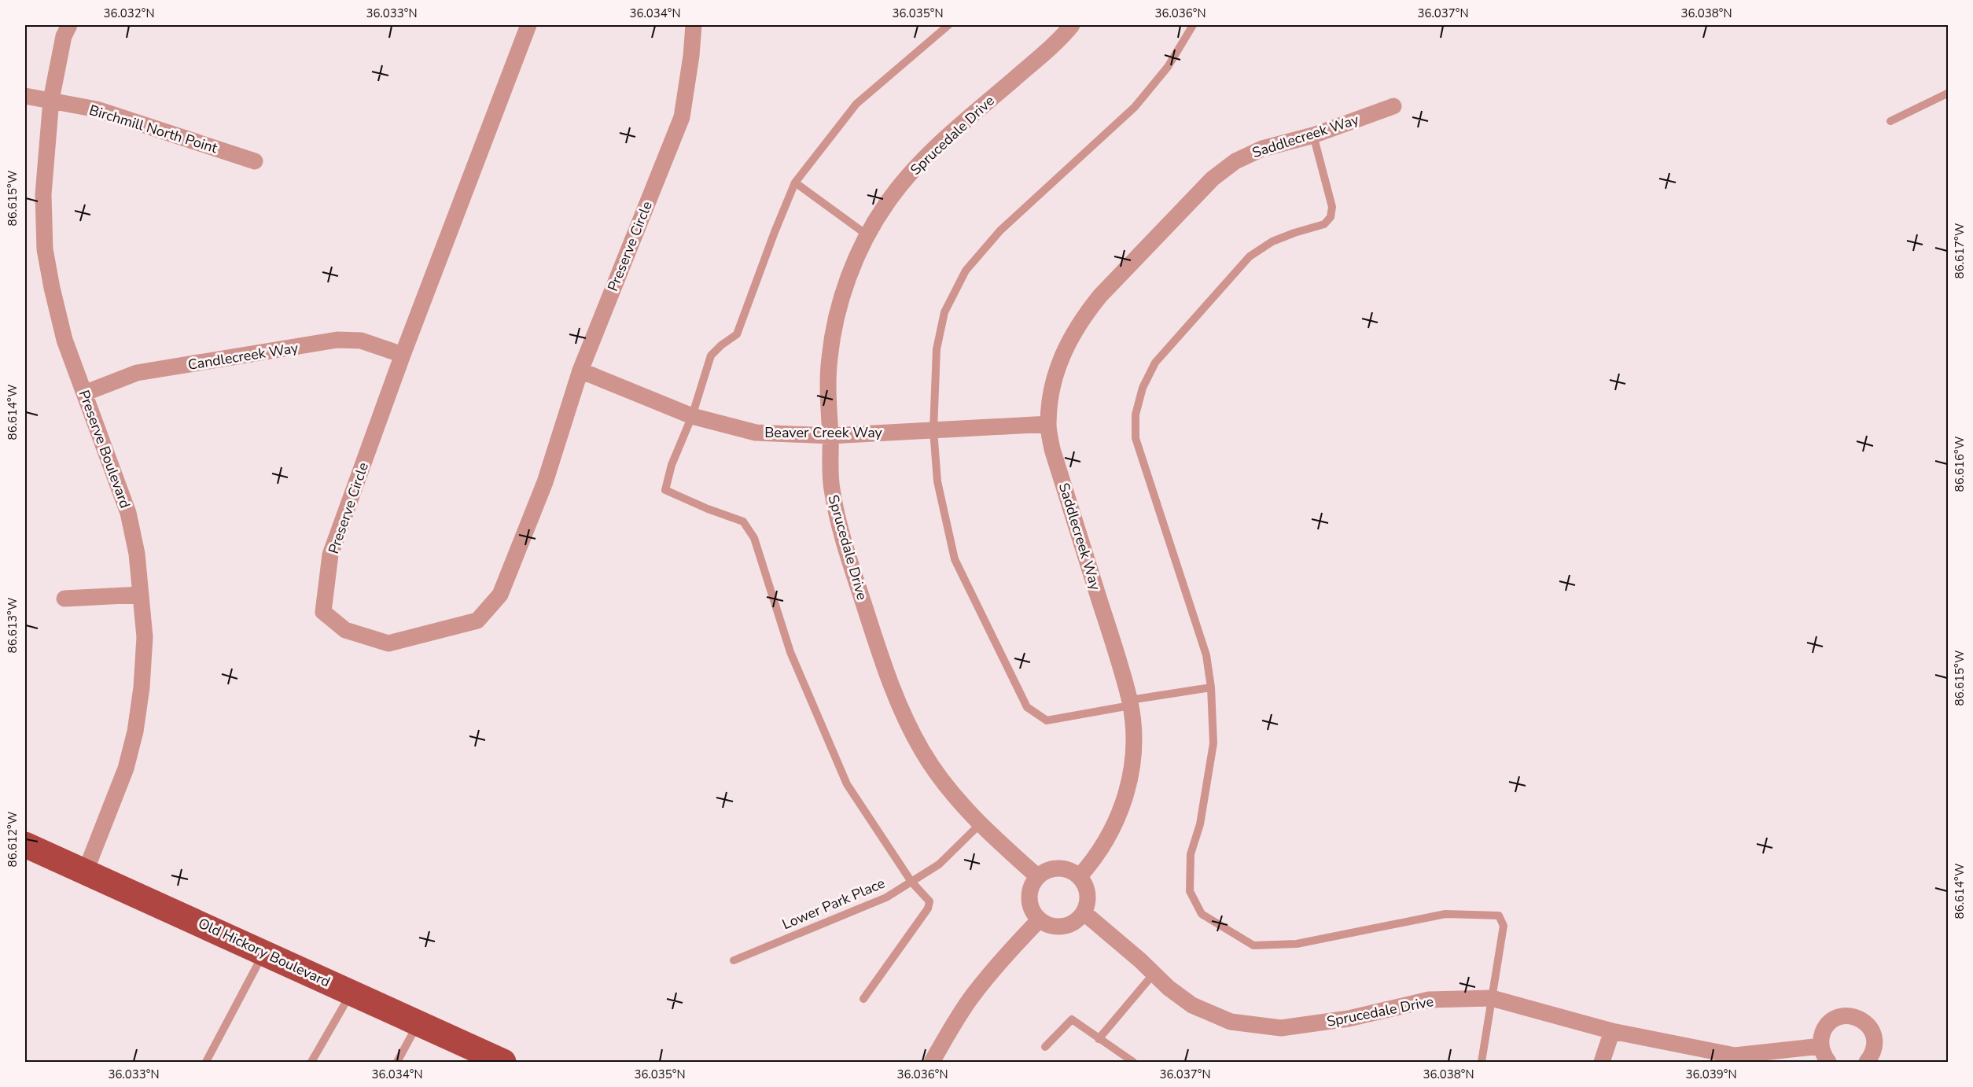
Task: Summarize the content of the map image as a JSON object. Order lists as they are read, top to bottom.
{
  "streets": {
    "main road": ["Old Hickory Boulevard"],
    "street": [
      "Birchmill North Point",
      "Sprucedale Drive",
      "Saddlecreek Way",
      "Preserve Circle",
      "Candlecreek Way",
      "Beaver Creek Way",
      "Preserve Boulevard"
    ],
    "lane": ["Lower Park Place"]
  },
  "crossings": [
    ["Birchmill North Point", "Preserve Boulevard"],
    ["Sprucedale Drive", "Saddlecreek Way"],
    ["Sprucedale Drive", "Beaver Creek Way"],
    ["Sprucedale Drive", "Lower Park Place"],
    ["Saddlecreek Way", "Beaver Creek Way"],
    ["Preserve Circle", "Candlecreek Way"],
    ["Preserve Circle", "Beaver Creek Way"],
    ["Candlecreek Way", "Preserve Boulevard"],
    ["Preserve Boulevard", "Old Hickory Boulevard"]
  ],
  "coordinates": [
    "36.032°N",
    "36.033°N",
    "36.034°N",
    "36.035°N",
    "36.036°N",
    "36.037°N",
    "36.038°N",
    "86.615°W",
    "86.617°W",
    "86.614°W",
    "86.616°W",
    "86.613°W",
    "86.612°W",
    "36.039°N"
  ]
}
